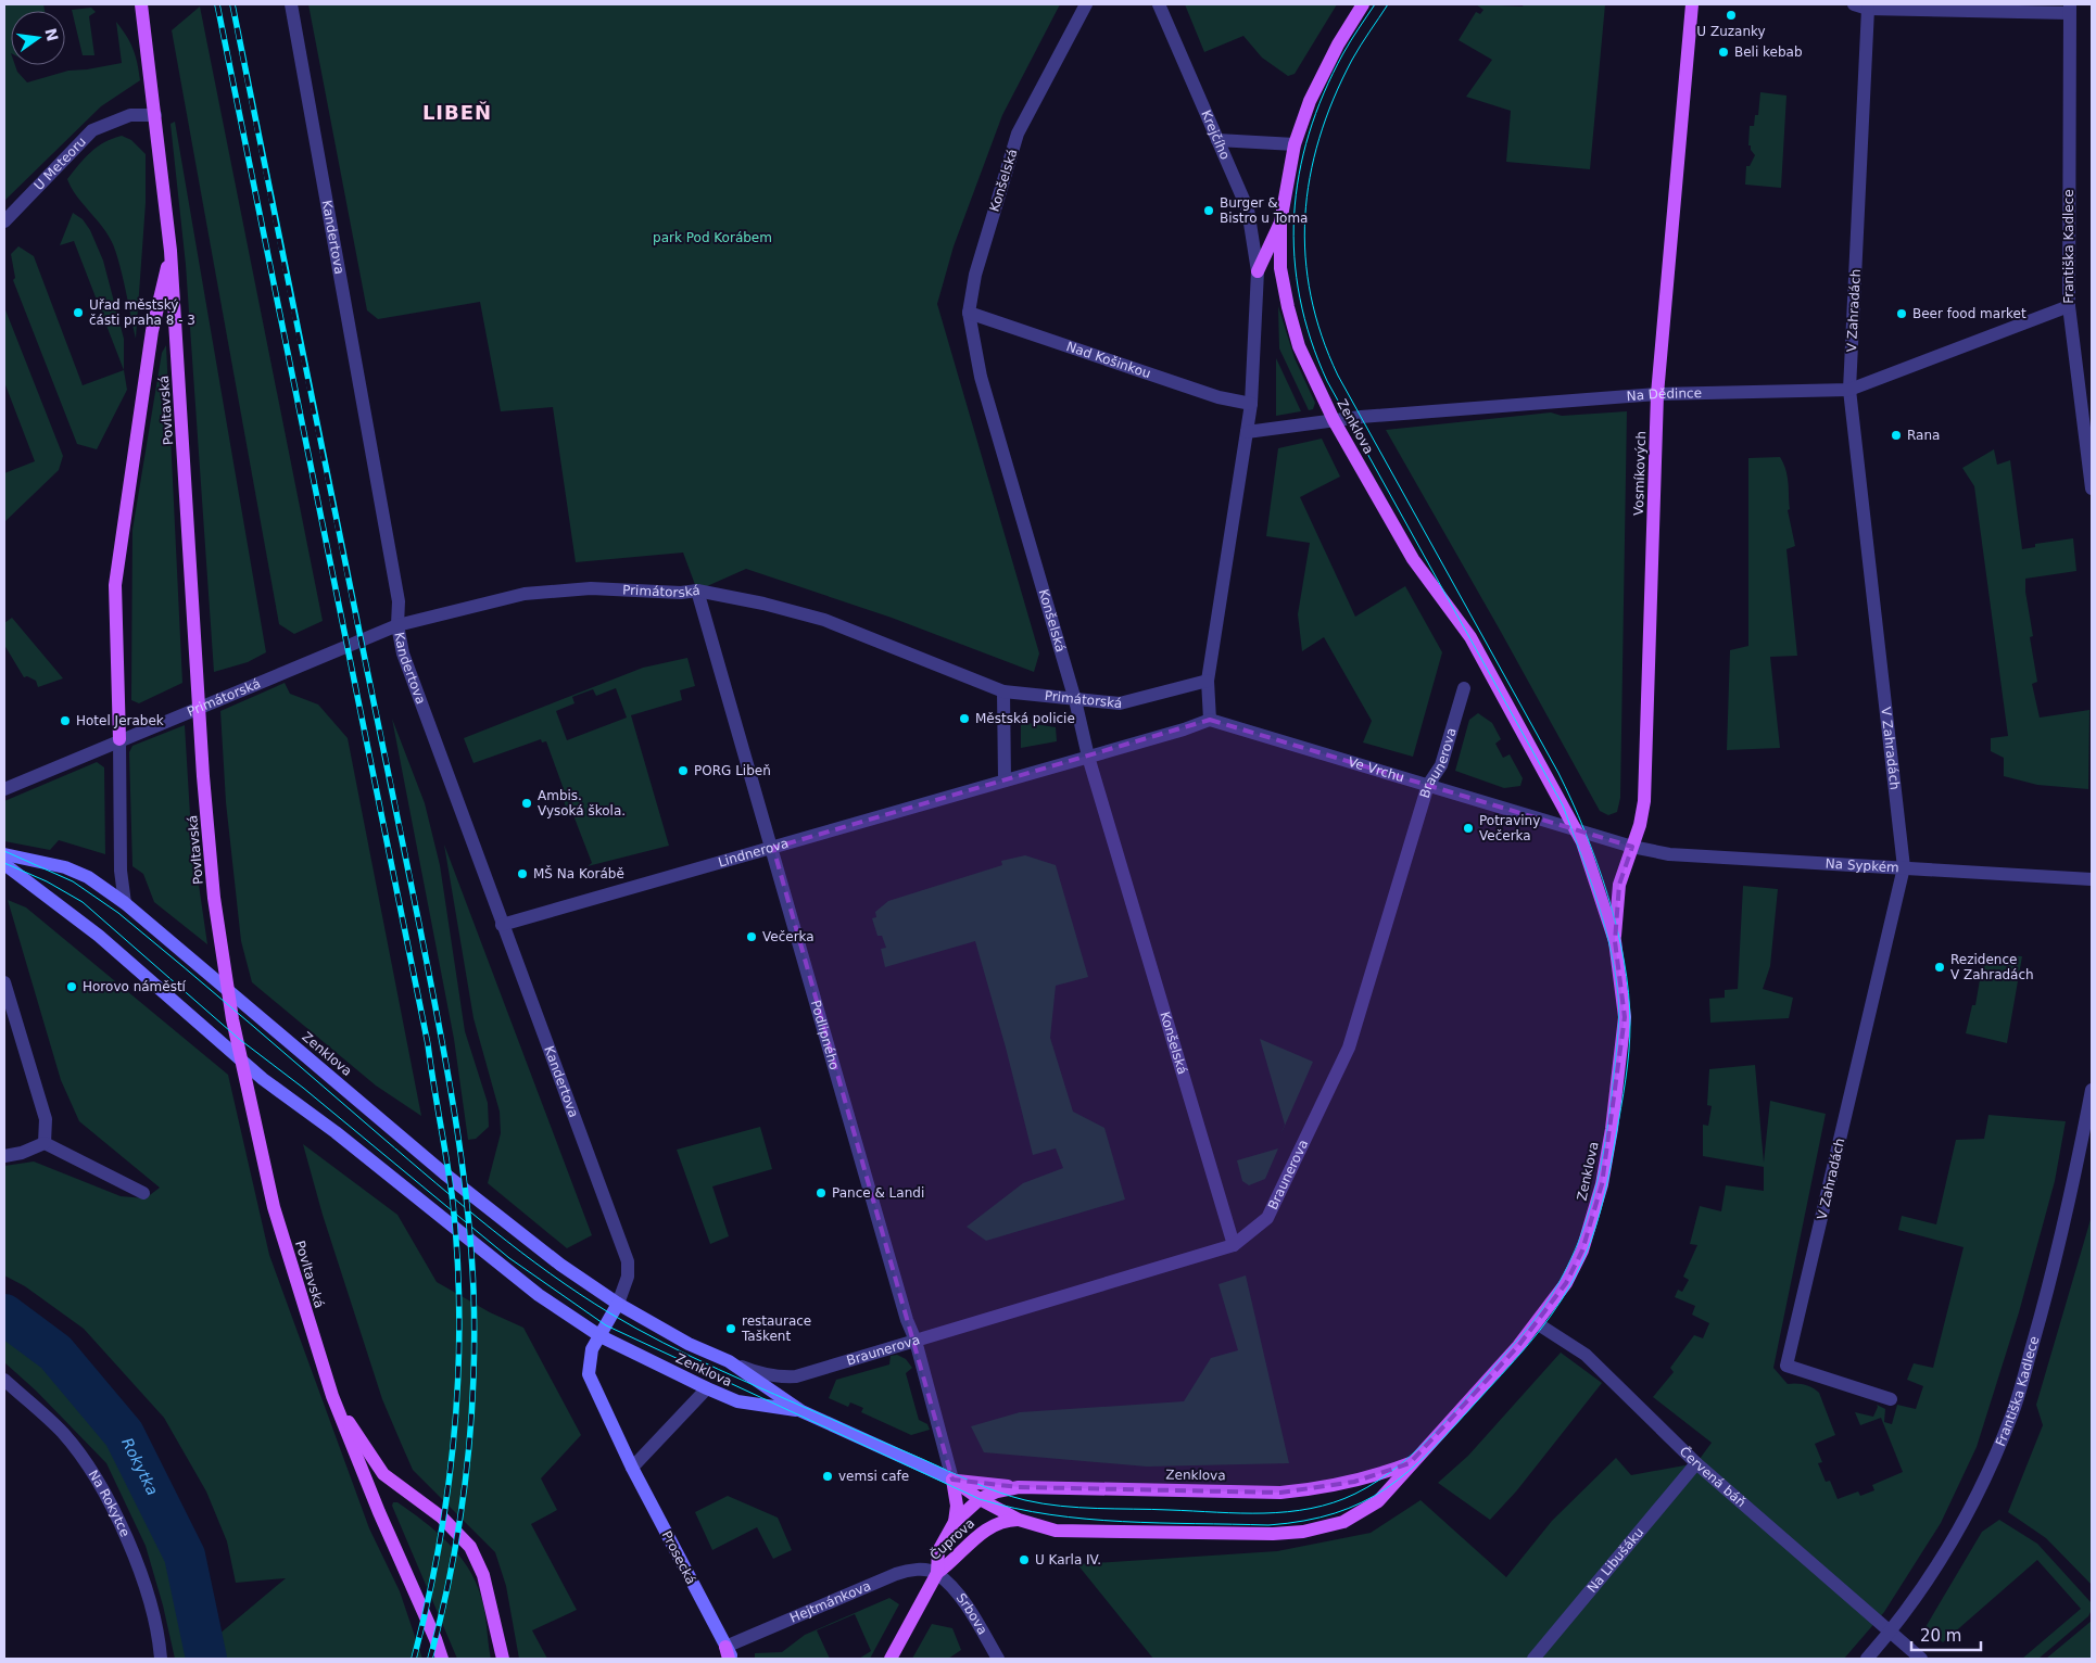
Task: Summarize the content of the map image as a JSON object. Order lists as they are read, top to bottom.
{
  "streets": {
    "main road": [
      "Povltavská",
      "Zenklova",
      "Vosmíkových",
      "Čuprova",
      "Prosecká"
    ],
    "street": [
      "Krejčího",
      "U Meteoru",
      "Konšelská",
      "Kandertova",
      "Františka Kadlece",
      "V Zahradách",
      "Nad Košinkou",
      "Na Dědince",
      "Primátorská",
      "Braunerova",
      "Ve Vrchu",
      "Lindnerova",
      "Na Sypkém",
      "Podlipného",
      "Červená báň",
      "Na Rokytce",
      "Na Libušáku",
      "Hejtmánkova",
      "Srbova"
    ]
  },
  "crossings": [
    ["U Meteoru", "Povltavská"],
    ["Konšelská", "Nad Košinkou"],
    ["Konšelská", "Primátorská"],
    ["Konšelská", "Braunerova"],
    ["Konšelská", "Lindnerova"],
    ["Kandertova", "Zenklova"],
    ["Kandertova", "Primátorská"],
    ["Kandertova", "Lindnerova"],
    ["Františka Kadlece", "Na Dědince"],
    ["Františka Kadlece", "Červená báň"],
    ["V Zahradách", "Na Dědince"],
    ["V Zahradách", "Na Sypkém"],
    ["Na Dědince", "Zenklova"],
    ["Na Dědince", "Vosmíkových"],
    ["Zenklova", "Vosmíkových"],
    ["Zenklova", "Braunerova"],
    ["Zenklova", "Ve Vrchu"],
    ["Zenklova", "Podlipného"],
    ["Zenklova", "Červená báň"],
    ["Zenklova", "Čuprova"],
    ["Zenklova", "Prosecká"],
    ["Vosmíkových", "Na Sypkém"],
    ["Primátorská", "Podlipného"],
    ["Braunerova", "Ve Vrchu"],
    ["Braunerova", "Podlipného"],
    ["Ve Vrchu", "Lindnerova"],
    ["Lindnerova", "Podlipného"],
    ["Červená báň", "Na Libušáku"],
    ["Čuprova", "Hejtmánkova"],
    ["Čuprova", "Srbova"],
    ["Prosecká", "Hejtmánkova"],
    ["Hejtmánkova", "Srbova"]
  ],
  "districts": ["LIBEŇ"],
  "water": ["Rokytka"],
  "parks": ["park Pod Korábem"],
  "places": [
    "U Zuzanky",
    "Beli kebab",
    "Burger & Bistro u Toma",
    "Uřad městský části praha 8 - 3",
    "Beer food market",
    "Rana",
    "Městská policie",
    "Hotel Jerabek",
    "PORG Libeň",
    "Ambis. Vysoká škola.",
    "Potraviny Večerka",
    "MŠ Na Korábě",
    "Večerka",
    "Rezidence V Zahradách",
    "Horovo náměstí",
    "Pance & Landi",
    "restaurace Taškent",
    "vemsi cafe",
    "U Karla IV."
  ],
  "scale_bar": "20 m",
  "north": "right"
}
